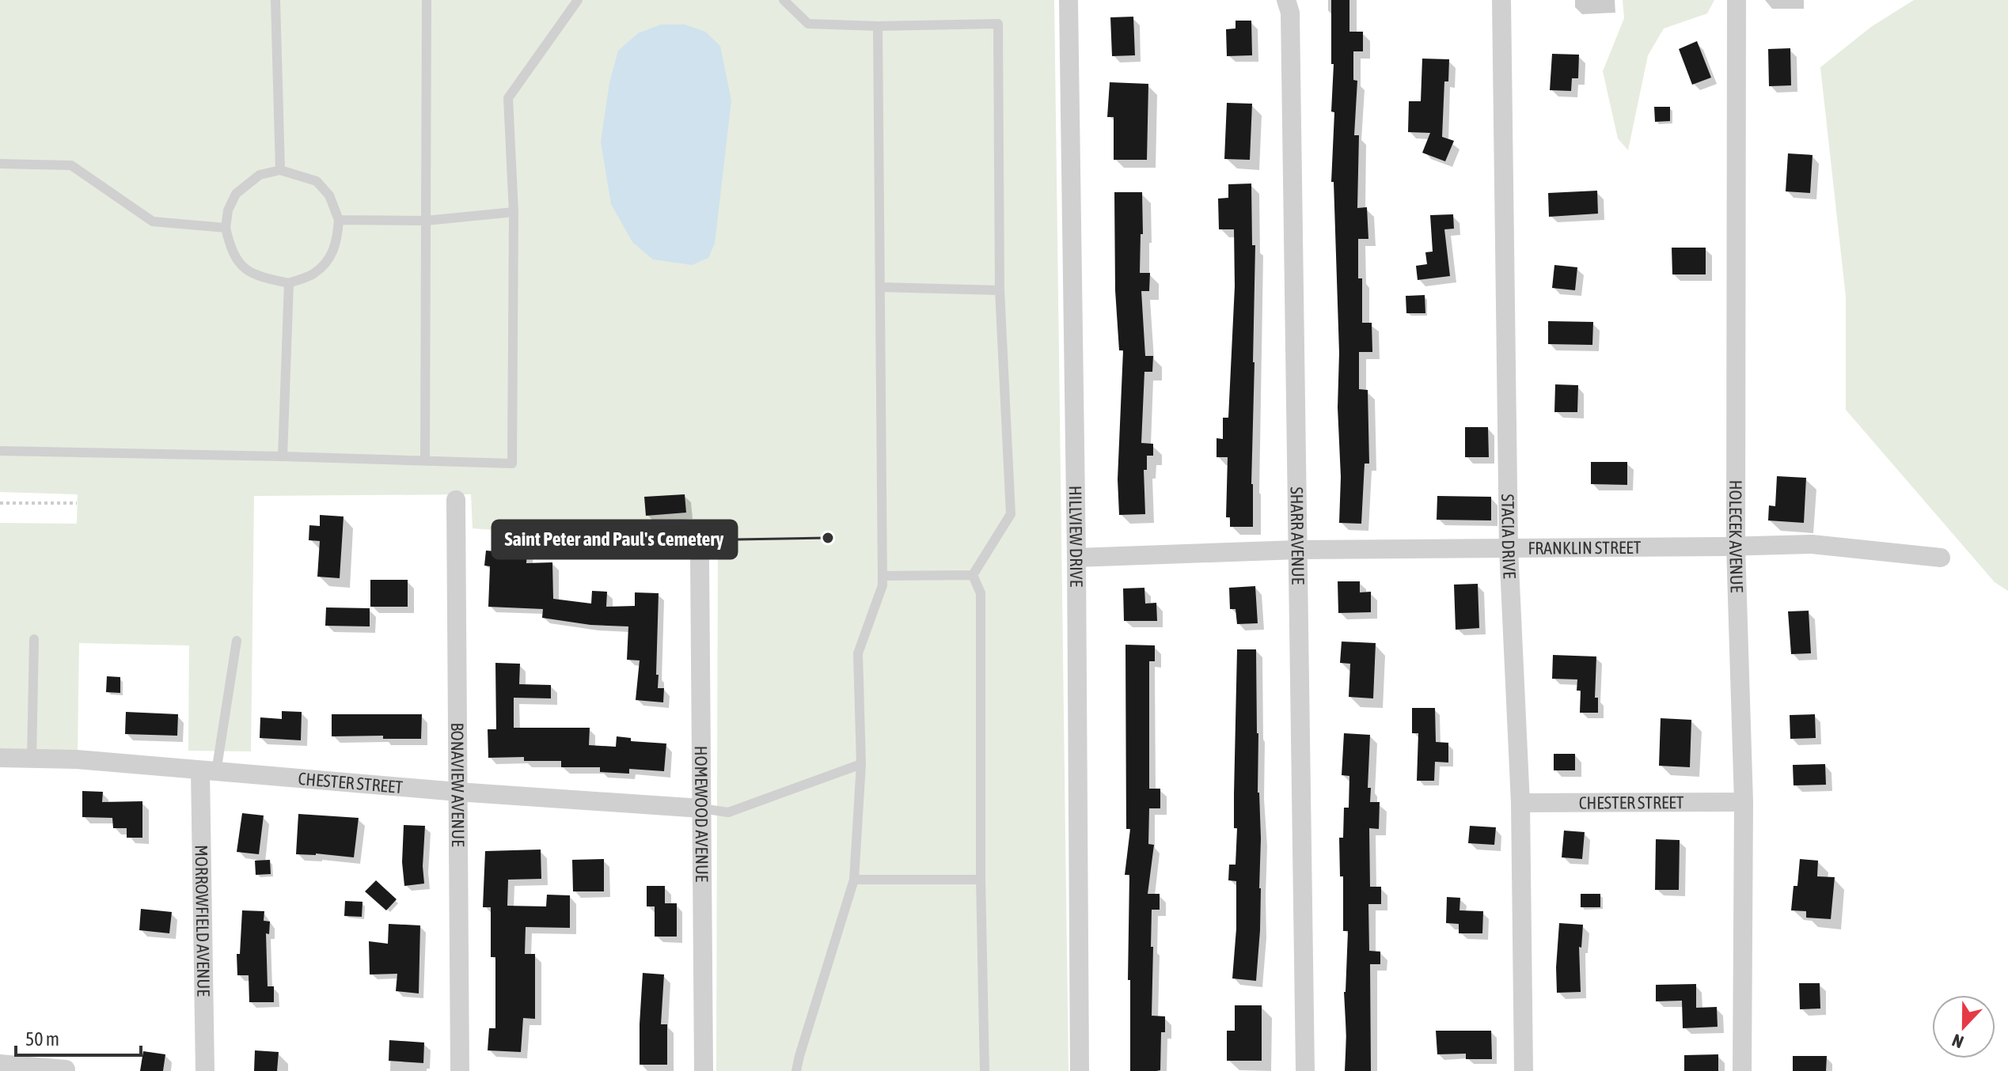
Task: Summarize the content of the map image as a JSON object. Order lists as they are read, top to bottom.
{
  "streets": {
    "street": [
      "HILLVIEW DRIVE",
      "SHARR AVENUE",
      "STACIA DRIVE",
      "HOLECEK AVENUE",
      "FRANKLIN STREET",
      "CHESTER STREET",
      "BONAVIEW AVENUE",
      "HOMEWOOD AVENUE",
      "MORROWFIELD AVENUE"
    ]
  },
  "crossings": [
    ["HILLVIEW DRIVE", "FRANKLIN STREET"],
    ["SHARR AVENUE", "FRANKLIN STREET"],
    ["STACIA DRIVE", "FRANKLIN STREET"],
    ["STACIA DRIVE", "CHESTER STREET"],
    ["HOLECEK AVENUE", "FRANKLIN STREET"],
    ["HOLECEK AVENUE", "CHESTER STREET"],
    ["CHESTER STREET", "BONAVIEW AVENUE"],
    ["CHESTER STREET", "HOMEWOOD AVENUE"],
    ["CHESTER STREET", "MORROWFIELD AVENUE"]
  ],
  "places": ["Saint Peter and Paul's Cemetery"],
  "scale_bar": "50 m",
  "north": "bottom"
}
